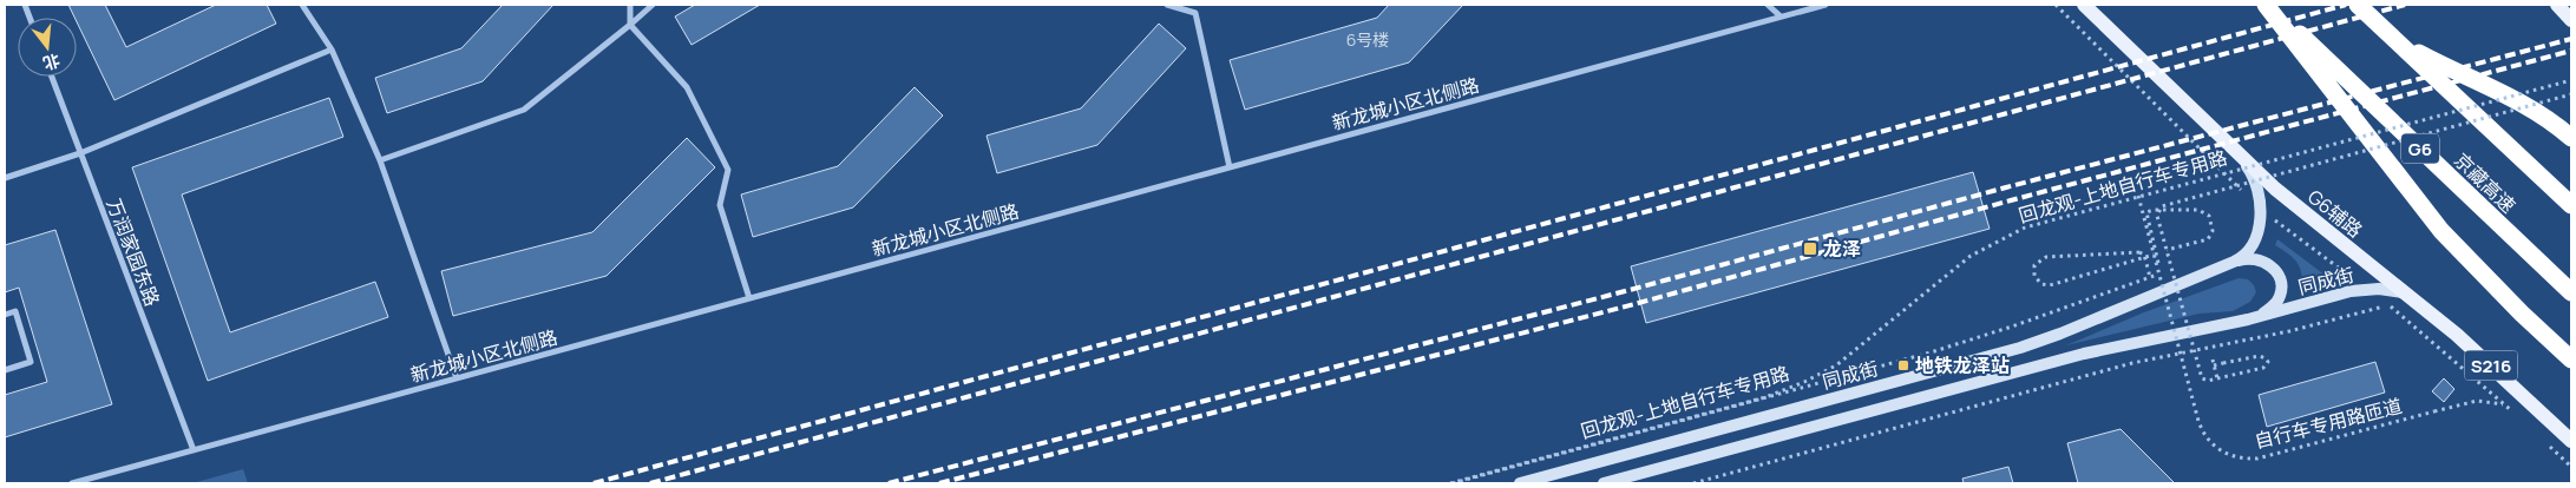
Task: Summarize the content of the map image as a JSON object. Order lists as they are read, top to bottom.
{
  "streets": {
    "highway": ["G6", "京藏高速"],
    "main road": ["G6辅路", "同成街", "S216"],
    "street": ["新龙城小区北侧路", "万润家园东路"],
    "path": ["回龙观-上地自行车专用路", "自行车专用路匝道"]
  },
  "crossings": [
    ["新龙城小区北侧路", "万润家园东路"],
    ["回龙观-上地自行车专用路", "自行车专用路匝道"],
    ["G6辅路", "同成街"]
  ],
  "places": {
    "transit": ["龙泽", "地铁龙泽站"]
  },
  "house_numbers": ["6号楼"],
  "north": "bottom"
}
